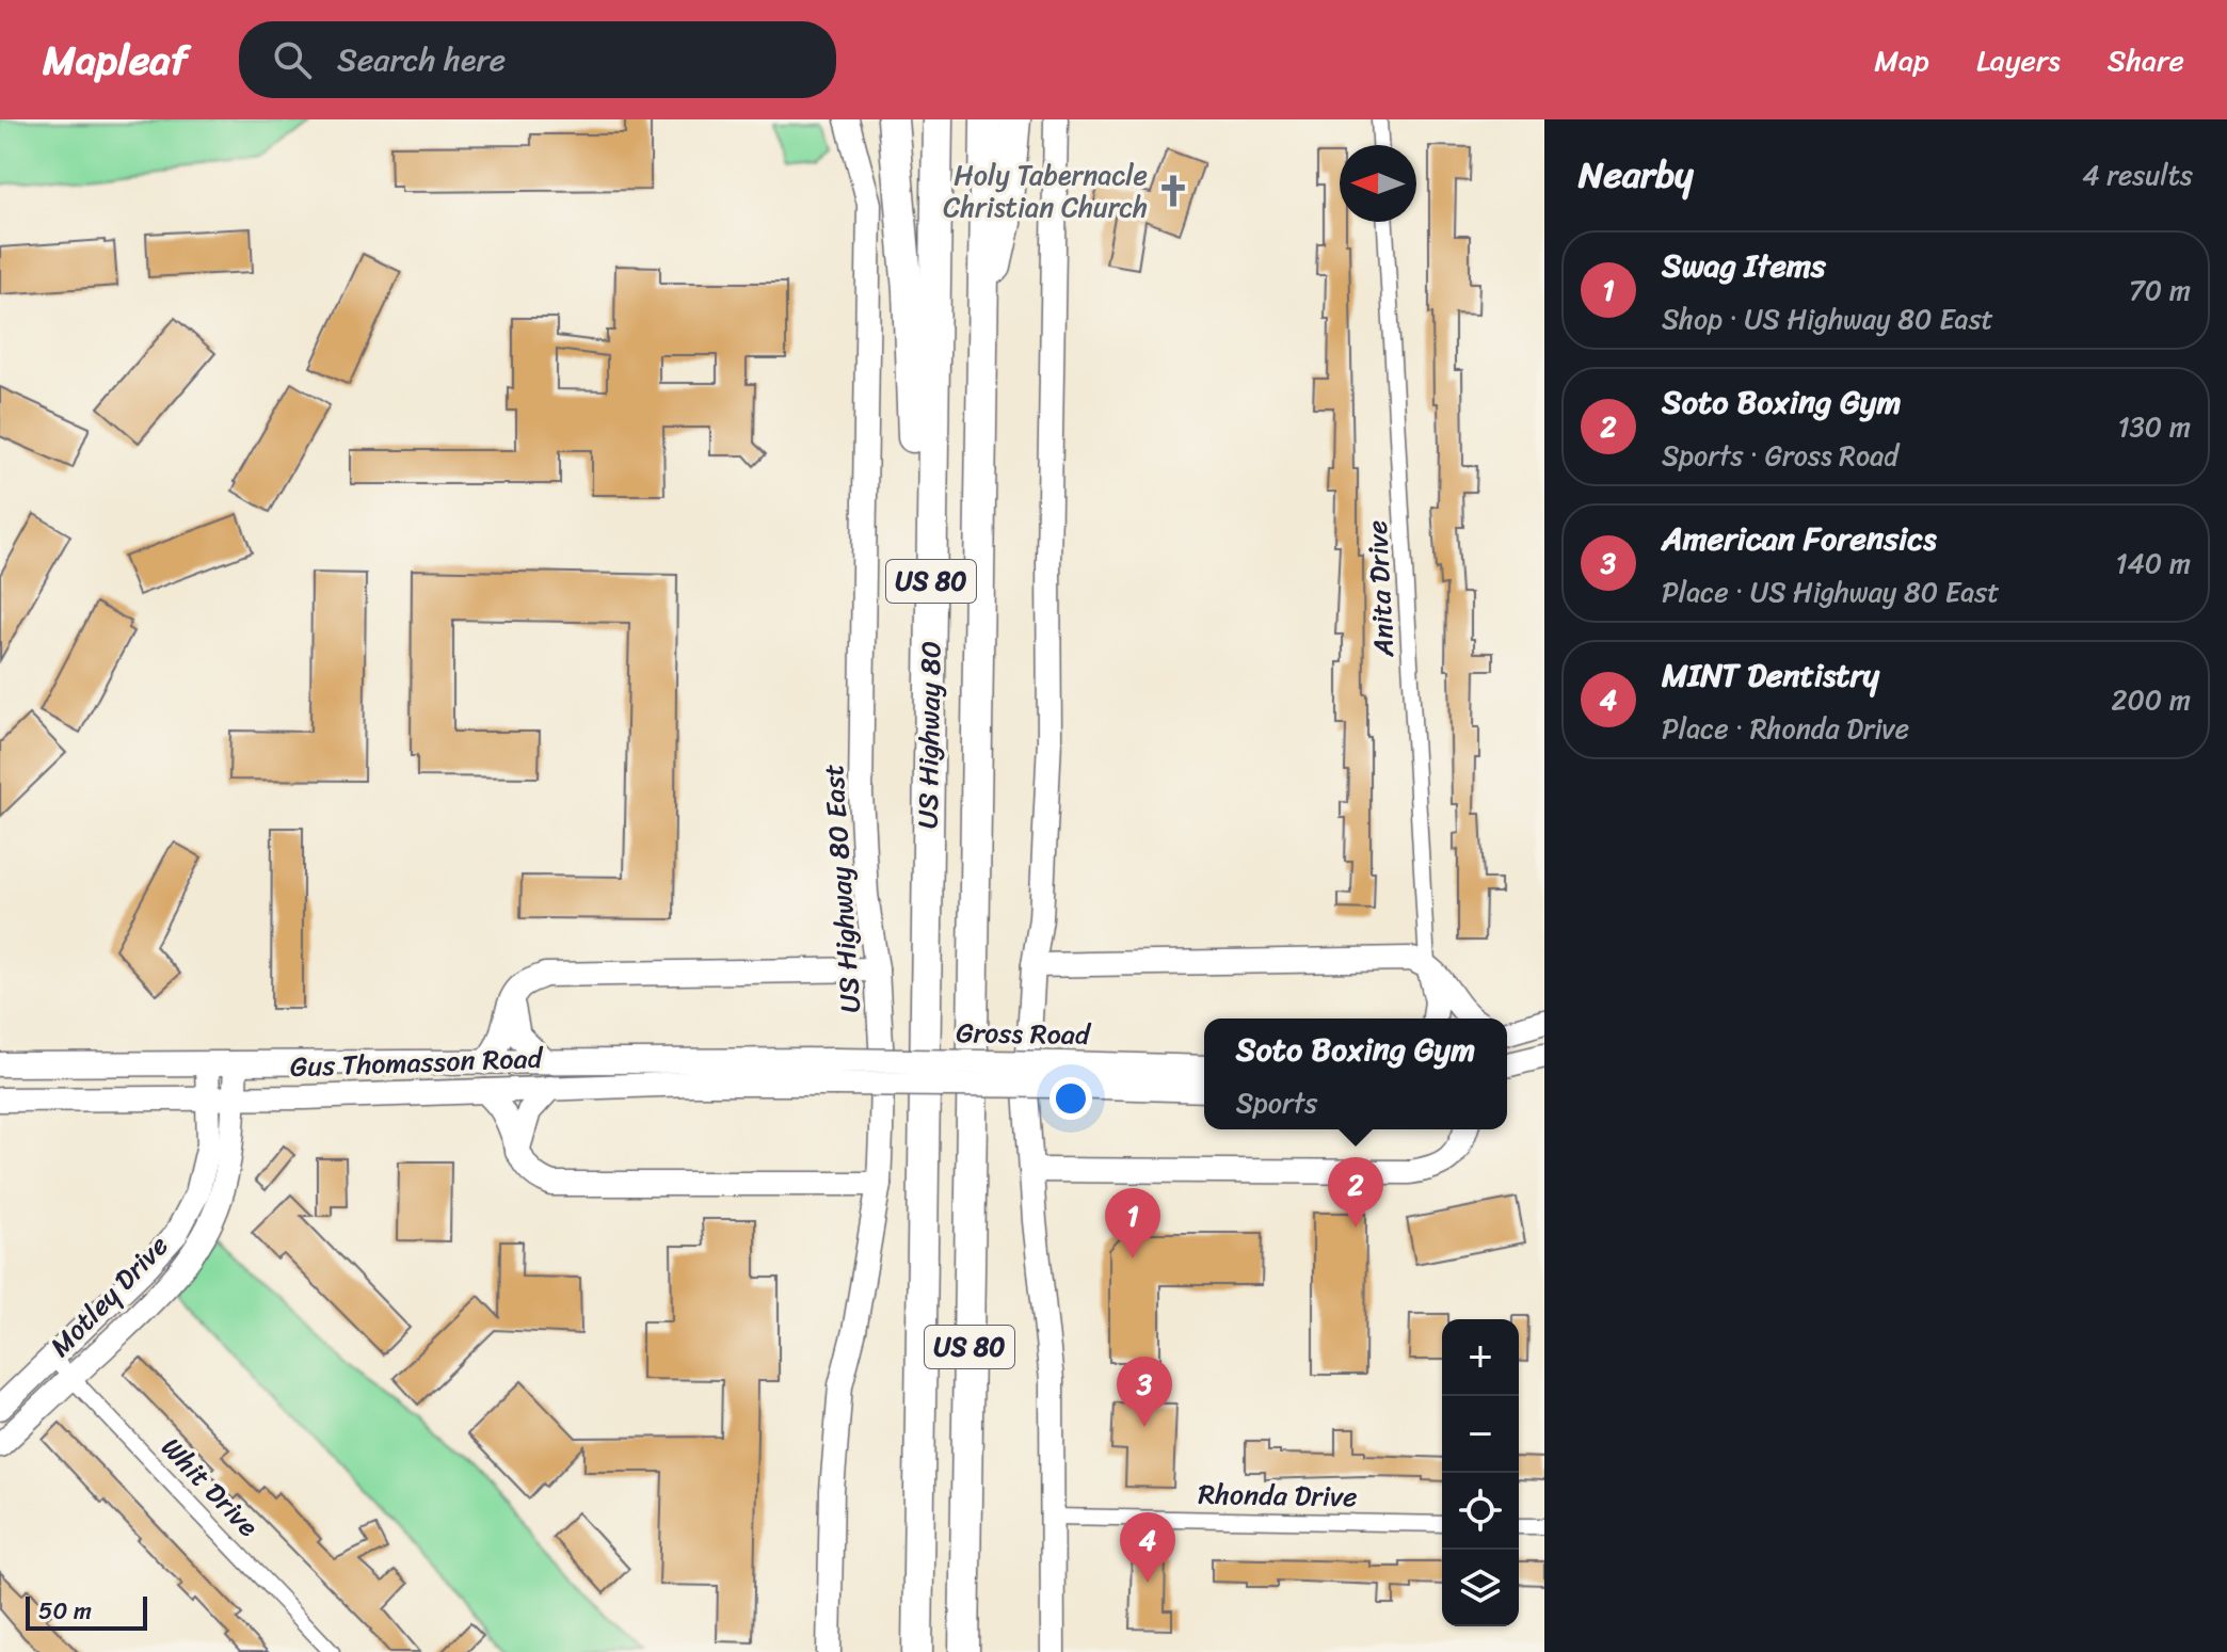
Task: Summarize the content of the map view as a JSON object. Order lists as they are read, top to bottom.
{
  "streets": {
    "highway": ["US 80", "US Highway 80"],
    "main road": [
      "US Highway 80 East",
      "Gross Road",
      "Gus Thomasson Road",
      "Motley Drive"
    ],
    "street": ["Anita Drive", "Whit Drive", "Rhonda Drive"]
  },
  "crossings": [
    ["Gross Road", "Gus Thomasson Road"],
    ["Gus Thomasson Road", "Motley Drive"],
    ["Motley Drive", "Whit Drive"]
  ],
  "places": {
    "church": ["Holy Tabernacle Christian Church"]
  },
  "scale_bar": "50 m",
  "north": "left",
  "page": {
    "header": "Mapleaf",
    "search": "Search here",
    "nav": ["Map", "Layers", "Share"],
    "heading": ["Nearby", "4 results"],
    "list": [
      {
        "mark": "1",
        "name": "Swag Items",
        "note": "Shop · US Highway 80 East",
        "value": "70 m"
      },
      {
        "mark": "2",
        "name": "Soto Boxing Gym",
        "note": "Sports · Gross Road",
        "value": "130 m"
      },
      {
        "mark": "3",
        "name": "American Forensics",
        "note": "Place · US Highway 80 East",
        "value": "140 m"
      },
      {
        "mark": "4",
        "name": "MINT Dentistry",
        "note": "Place · Rhonda Drive",
        "value": "200 m"
      }
    ],
    "popup": ["Soto Boxing Gym", "Sports"],
    "pins": [
      "2",
      "1",
      "3",
      "4"
    ],
    "map_buttons": ["+", "−"],
    "scale": "50 m"
  }
}
